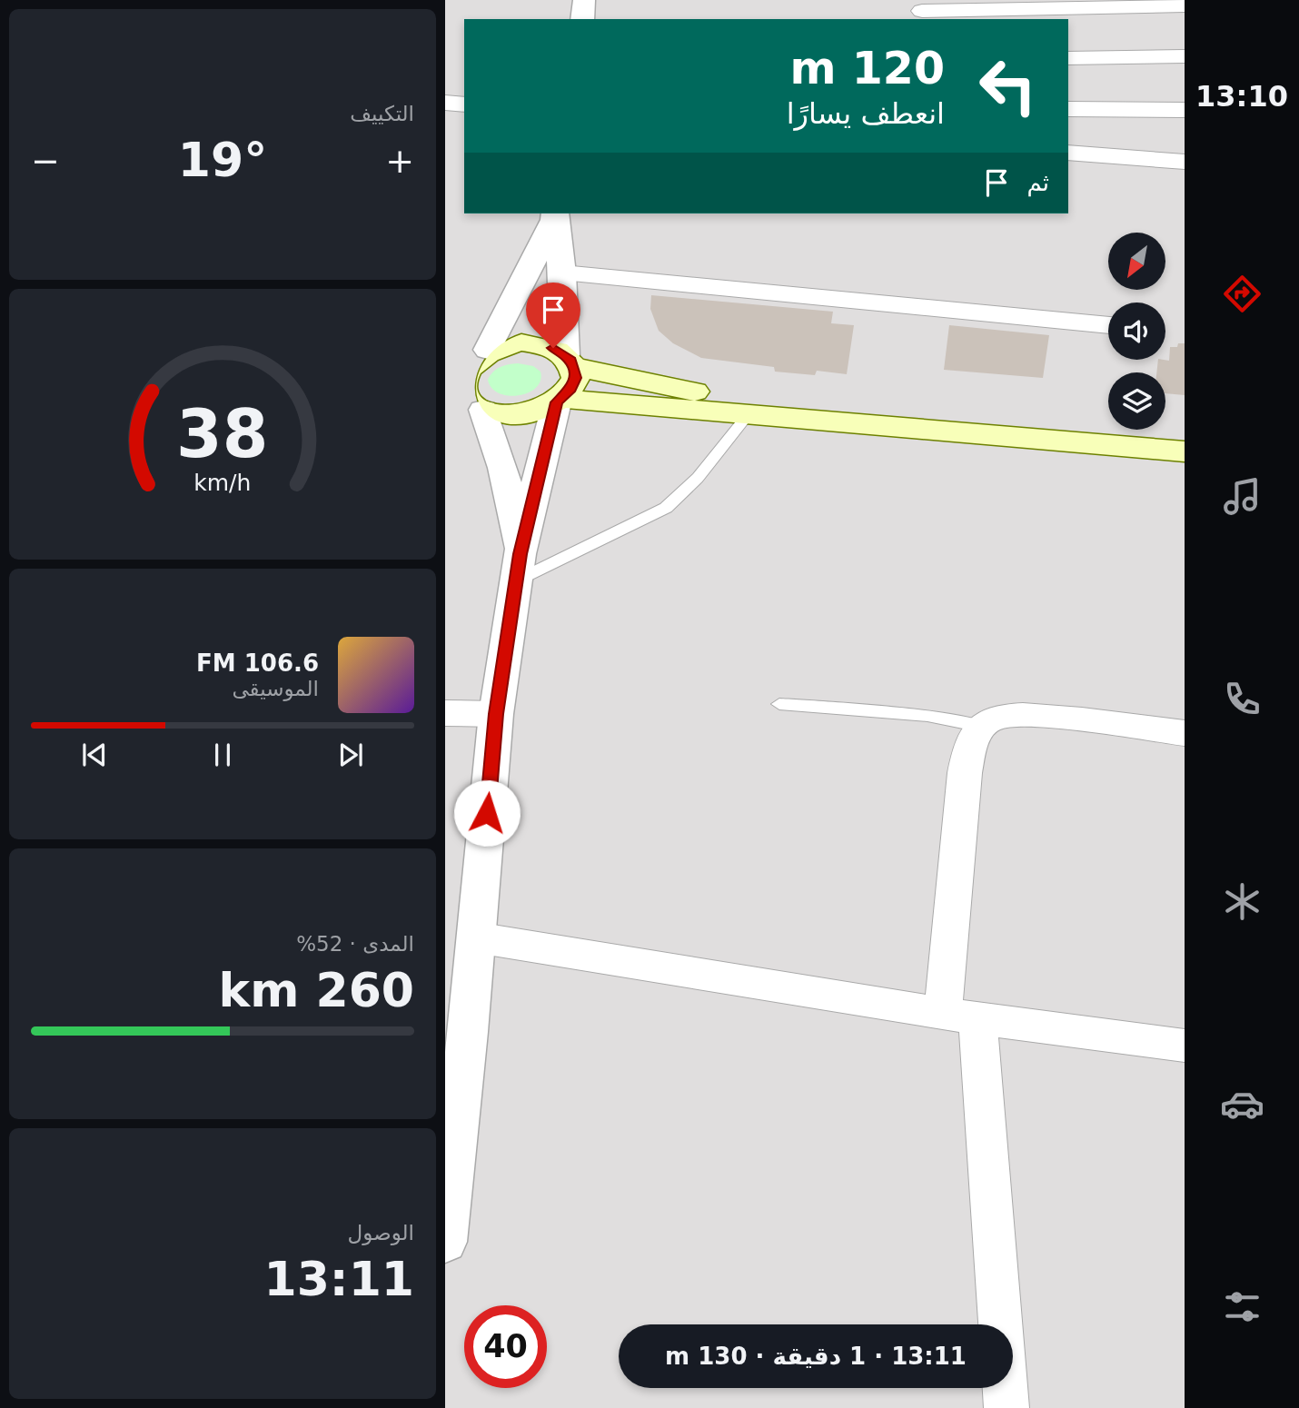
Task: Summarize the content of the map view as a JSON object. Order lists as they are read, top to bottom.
{
  "north": "bottom left",
  "page": {
    "tabs": "13:10",
    "tile": [
      "التكييف",
      ["المدى · 52%", "260 km"],
      ["الوصول", "13:11"]
    ],
    "turn": ["120 m", "انعطف يسارًا"],
    "heat": ["−", "19°", "+"],
    "then": "ثم",
    "song": ["106.6 FM", "الموسيقى"],
    "limit": "40",
    "trip": "13:11 · 1 دقيقة · 130 m",
    "gauge": ["38", "km/h"]
  }
}
